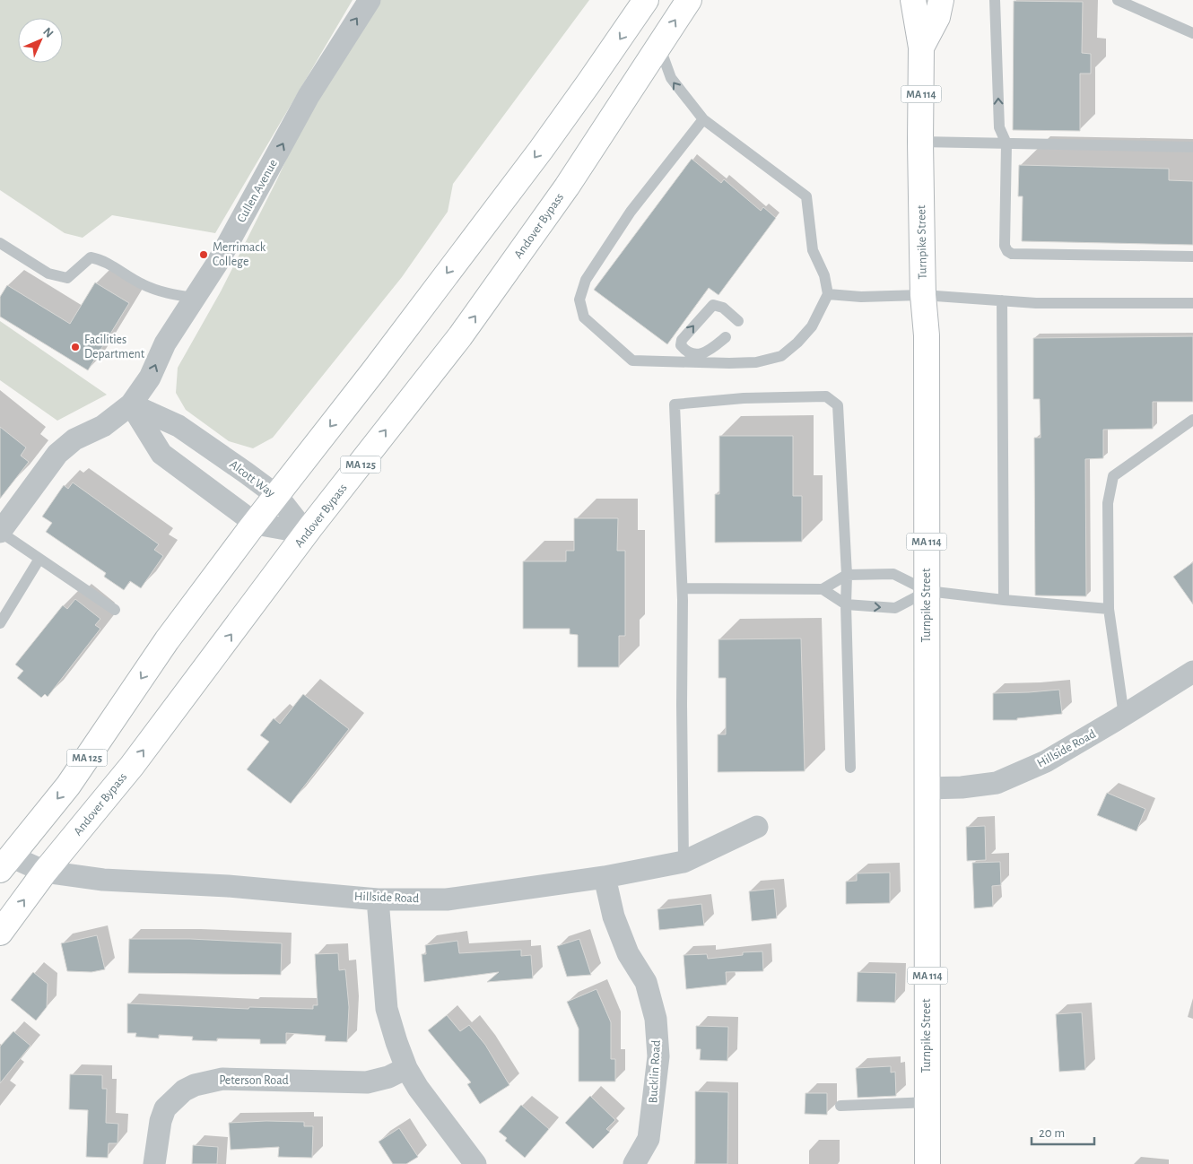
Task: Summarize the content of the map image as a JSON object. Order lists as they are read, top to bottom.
{
  "streets": {
    "main road": [
      "MA 114",
      "Andover Bypass",
      "Turnpike Street",
      "MA 125"
    ],
    "street": [
      "Cullen Avenue",
      "Alcott Way",
      "Hillside Road",
      "Bucklin Road",
      "Peterson Road"
    ]
  },
  "crossings": [
    ["Cullen Avenue", "Alcott Way"],
    ["Andover Bypass", "Alcott Way"],
    ["Andover Bypass", "Hillside Road"],
    ["Turnpike Street", "Hillside Road"],
    ["MA 125", "Alcott Way"],
    ["MA 125", "Hillside Road"],
    ["Hillside Road", "Bucklin Road"]
  ],
  "one_way": ["Cullen Avenue"],
  "places": ["Merrimack College", "Facilities Department"],
  "scale_bar": "20 m",
  "north": "top right"
}
